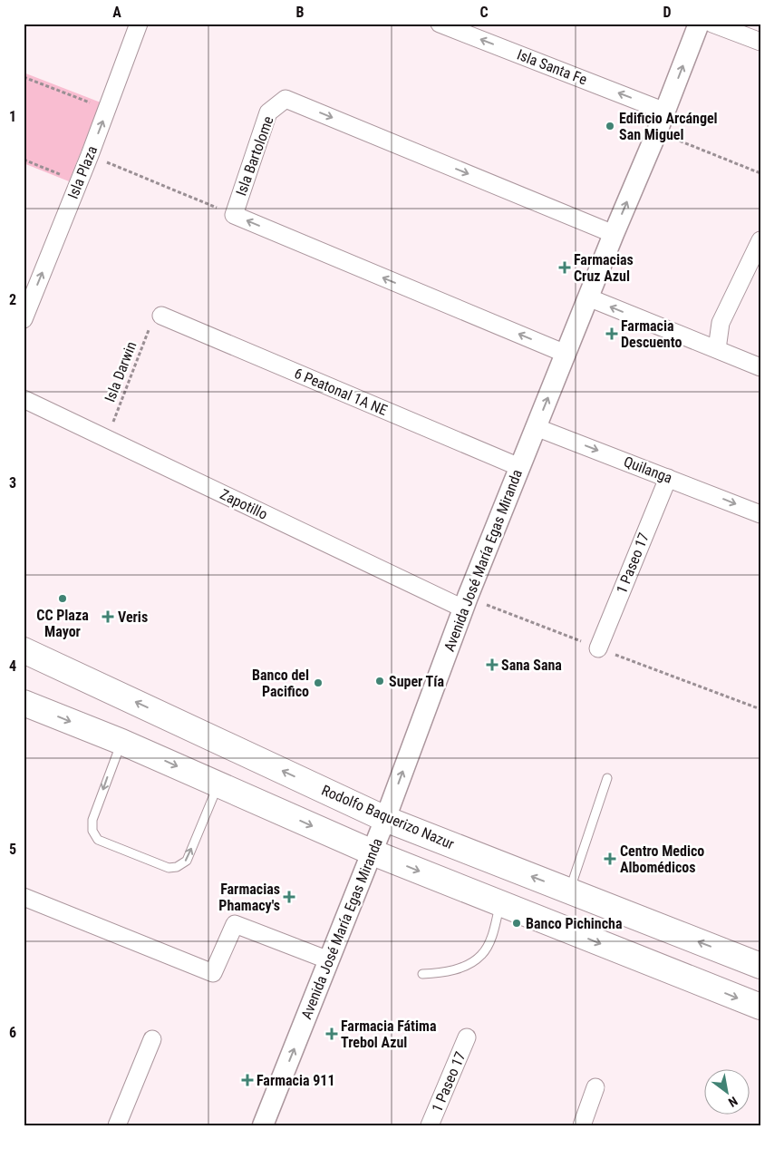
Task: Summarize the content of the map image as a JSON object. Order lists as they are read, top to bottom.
{
  "streets": {
    "main road": ["Rodolfo Baquerizo Nazur"],
    "street": [
      "Isla Santa Fe",
      "Isla Bartolome",
      "Isla Plaza",
      "6 Peatonal 1A NE",
      "Quilanga",
      "Zapotillo",
      "Avenida José María Egas Miranda",
      "1 Paseo 17"
    ],
    "path": ["Isla Darwin"]
  },
  "crossings": [
    ["Isla Santa Fe", "Avenida José María Egas Miranda"],
    ["Isla Bartolome", "Avenida José María Egas Miranda"],
    ["Isla Darwin", "6 Peatonal 1A NE"],
    ["Isla Darwin", "Zapotillo"],
    ["6 Peatonal 1A NE", "Avenida José María Egas Miranda"],
    ["Quilanga", "Avenida José María Egas Miranda"],
    ["Quilanga", "1 Paseo 17"],
    ["Zapotillo", "Avenida José María Egas Miranda"],
    ["Avenida José María Egas Miranda", "Rodolfo Baquerizo Nazur"]
  ],
  "one_way": ["Isla Santa Fe", "Isla Plaza", "Avenida José María Egas Miranda"],
  "places": {
    "other": [
      "Edificio Arcángel San Miguel",
      "CC Plaza Mayor",
      "Super Tía",
      "Banco del Pacifico",
      "Banco Pichincha"
    ],
    "health": [
      "Farmacias Cruz Azul",
      "Farmacia Descuento",
      "Veris",
      "Sana Sana",
      "Centro Medico Albomédicos",
      "Farmacias Phamacy's",
      "Farmacia Fátima Trebol Azul",
      "Farmacia 911"
    ]
  },
  "north": "bottom right",
  "grid": {
    "columns": [
      "A",
      "B",
      "C",
      "D"
    ],
    "rows": [
      "1",
      "2",
      "3",
      "4",
      "5",
      "6"
    ]
  }
}
